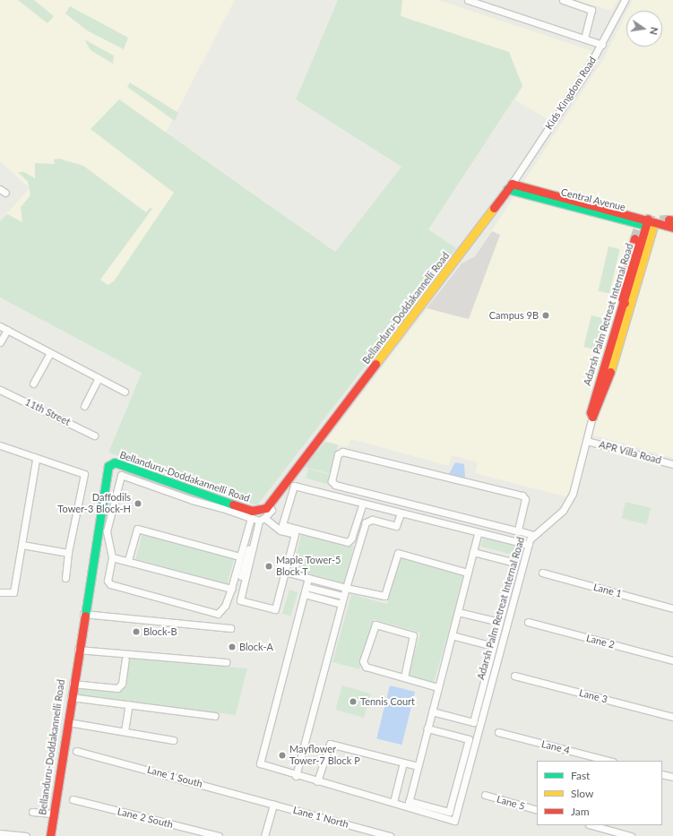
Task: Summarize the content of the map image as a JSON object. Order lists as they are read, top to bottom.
{
  "streets": {
    "street": [
      "Kids Kingdom Road",
      "Central Avenue",
      "Bellanduru-Doddakannelli Road",
      "Adarsh Palm Retreat Internal Road",
      "11th Street",
      "APR Villa Road",
      "Lane 1",
      "Lane 2",
      "Lane 3",
      "Lane 4",
      "Lane 1 South",
      "Lane 5",
      "Lane 1 North",
      "Lane 2 South"
    ]
  },
  "crossings": [
    ["Kids Kingdom Road", "Central Avenue"],
    ["Kids Kingdom Road", "Bellanduru-Doddakannelli Road"],
    ["Central Avenue", "Bellanduru-Doddakannelli Road"],
    ["Central Avenue", "Adarsh Palm Retreat Internal Road"],
    ["Adarsh Palm Retreat Internal Road", "APR Villa Road"],
    ["Lane 1 South", "Lane 1 North"]
  ],
  "places": [
    "Campus 9B",
    "Daffodils Tower-3 Block-H",
    "Maple Tower-5 Block T",
    "Block-B",
    "Block-A",
    "Tennis Court",
    "Mayflower Tower-7 Block P"
  ],
  "legend": ["Fast", "Slow", "Jam"],
  "north": "right"
}
